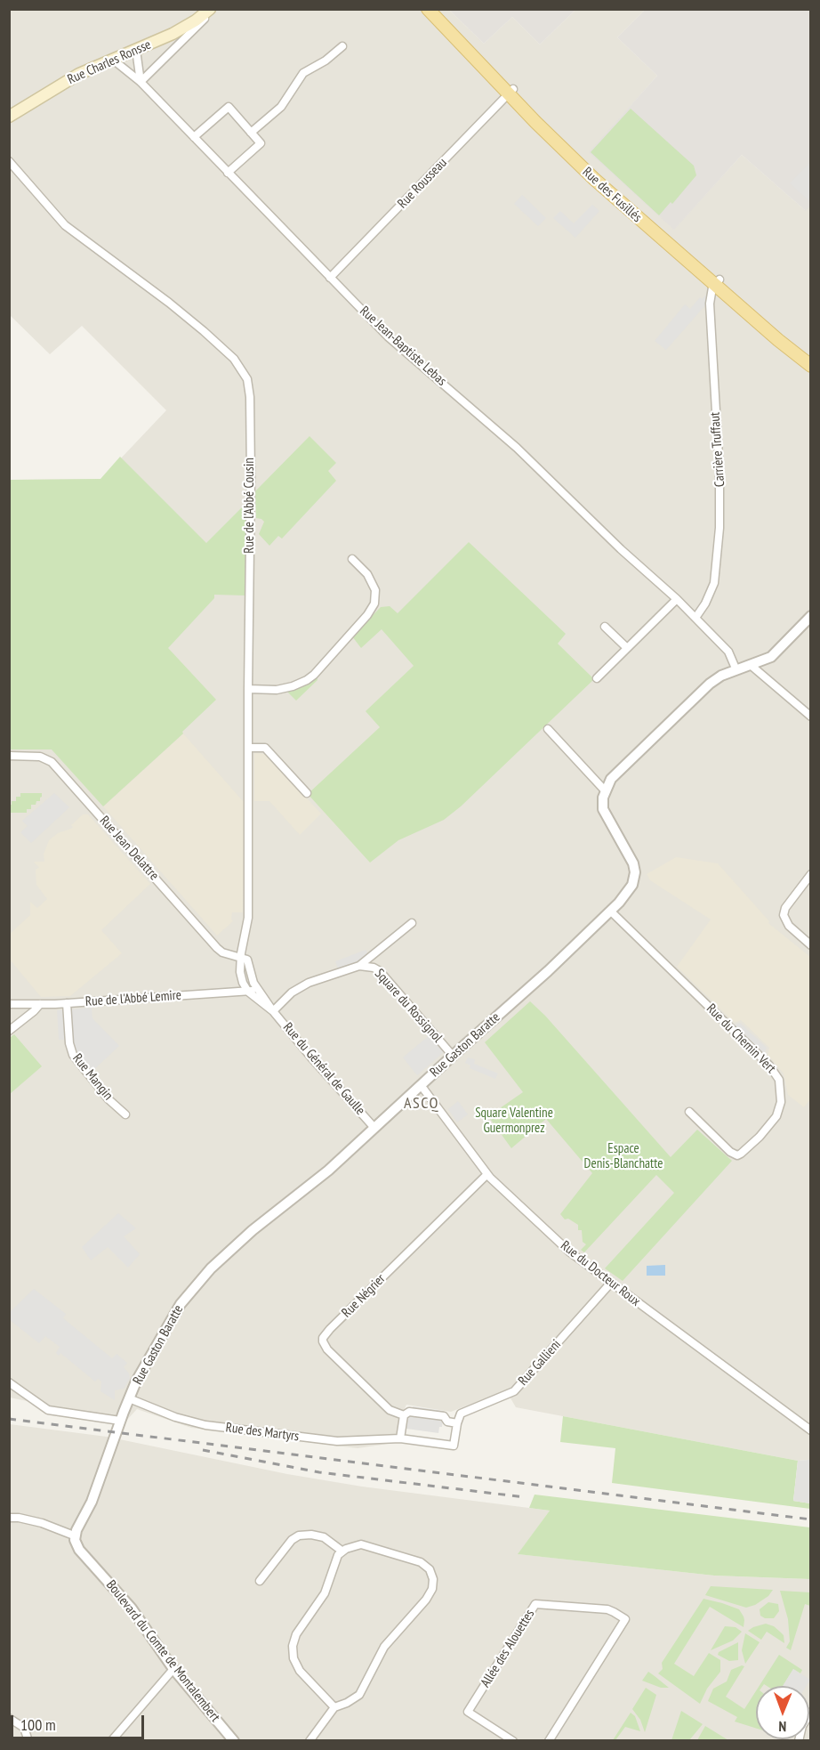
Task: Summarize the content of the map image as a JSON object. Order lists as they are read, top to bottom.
{
  "streets": {
    "main road": ["Rue Charles Ronsse", "Rue des Fusillés"],
    "street": [
      "Rue Rousseau",
      "Rue Jean-Baptiste Lebas",
      "Carrière Truffaut",
      "Rue de l'Abbé Cousin",
      "Rue Jean Delattre",
      "Rue de l'Abbé Lemire",
      "Square du Rossignol",
      "Rue du Chemin Vert",
      "Rue Gaston Baratte",
      "Rue du Général de Gaulle",
      "Rue Mangin",
      "Rue du Docteur Roux",
      "Rue Négrier",
      "Rue Gallieni",
      "Rue des Martyrs",
      "Allée des Alouettes",
      "Boulevard du Comte de Montalembert"
    ]
  },
  "crossings": [
    ["Rue Charles Ronsse", "Rue Jean-Baptiste Lebas"],
    ["Rue Rousseau", "Rue des Fusillés"],
    ["Rue Rousseau", "Rue Jean-Baptiste Lebas"],
    ["Rue des Fusillés", "Carrière Truffaut"],
    ["Rue Jean-Baptiste Lebas", "Carrière Truffaut"],
    ["Rue de l'Abbé Cousin", "Rue Jean Delattre"],
    ["Rue de l'Abbé Cousin", "Rue du Général de Gaulle"],
    ["Rue Jean Delattre", "Rue du Général de Gaulle"],
    ["Rue de l'Abbé Lemire", "Rue du Général de Gaulle"],
    ["Rue de l'Abbé Lemire", "Rue Mangin"],
    ["Square du Rossignol", "Rue Gaston Baratte"],
    ["Square du Rossignol", "Rue du Général de Gaulle"],
    ["Rue du Chemin Vert", "Rue Gaston Baratte"],
    ["Rue Gaston Baratte", "Rue du Général de Gaulle"],
    ["Rue Gaston Baratte", "Rue du Docteur Roux"],
    ["Rue Gaston Baratte", "Rue des Martyrs"],
    ["Rue Gaston Baratte", "Boulevard du Comte de Montalembert"],
    ["Rue du Docteur Roux", "Rue Négrier"],
    ["Rue du Docteur Roux", "Rue Gallieni"],
    ["Rue Gallieni", "Rue des Martyrs"]
  ],
  "districts": ["ASCQ"],
  "parks": ["Square Valentine Guermonprez", "Espace Denis-Blanchatte"],
  "scale_bar": "100 m",
  "north": "bottom"
}
